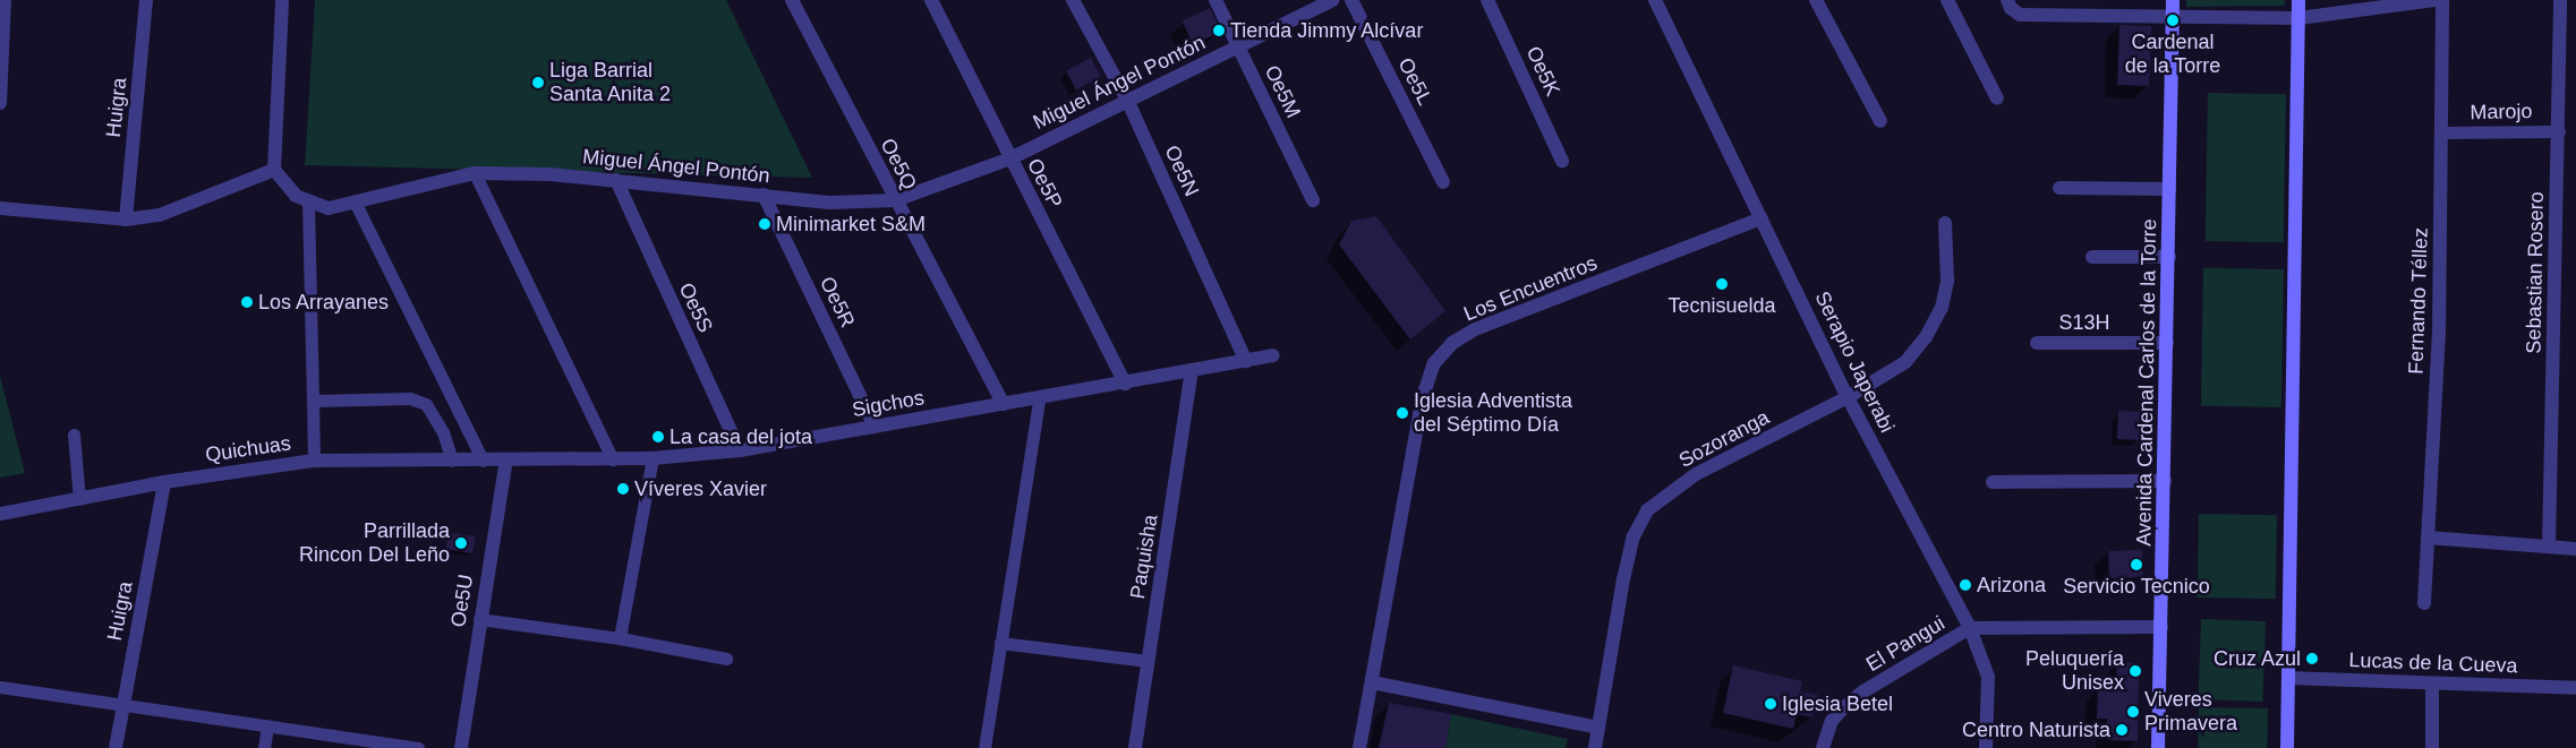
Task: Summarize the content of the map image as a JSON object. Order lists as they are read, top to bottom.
{
  "streets": {
    "street": [
      "Oe5K",
      "Oe5L",
      "Miguel Ángel Pontón",
      "Oe5M",
      "Huigra",
      "Oe5Q",
      "Oe5N",
      "Oe5P",
      "Sebastian Rosero",
      "Los Encuentros",
      "Fernando Téllez",
      "Oe5R",
      "Oe5S",
      "S13H",
      "Serapio Japerabi",
      "Avenida Cardenal Carlos de la Torre",
      "Sigchos",
      "Sozoranga",
      "Quichuas",
      "Paquisha",
      "Oe5U",
      "El Pangui",
      "Lucas de la Cueva"
    ],
    "lane": ["Marojo"]
  },
  "crossings": [
    ["Miguel Ángel Pontón", "Oe5M"],
    ["Miguel Ángel Pontón", "Oe5Q"],
    ["Miguel Ángel Pontón", "Oe5N"],
    ["Miguel Ángel Pontón", "Oe5P"],
    ["Miguel Ángel Pontón", "Oe5R"],
    ["Miguel Ángel Pontón", "Oe5S"],
    ["Huigra", "Quichuas"],
    ["Marojo", "Sebastian Rosero"],
    ["Marojo", "Fernando Téllez"],
    ["Oe5Q", "Sigchos"],
    ["Oe5N", "Sigchos"],
    ["Oe5P", "Sigchos"],
    ["Los Encuentros", "Serapio Japerabi"],
    ["Oe5R", "Sigchos"],
    ["Oe5S", "Sigchos"],
    ["S13H", "Avenida Cardenal Carlos de la Torre"],
    ["Serapio Japerabi", "Sozoranga"],
    ["Serapio Japerabi", "El Pangui"],
    ["Sigchos", "Quichuas"],
    ["Sigchos", "Paquisha"],
    ["Sigchos", "Oe5U"],
    ["Quichuas", "Oe5U"]
  ],
  "places": [
    "Cardenal de la Torre",
    "Tienda Jimmy Alcívar",
    "Liga Barrial Santa Anita 2",
    "Minimarket S&M",
    "Tecnisuelda",
    "Los Arrayanes",
    "Iglesia Adventista del Séptimo Día",
    "La casa del jota",
    "Víveres Xavier",
    "Parrillada Rincon Del Leño",
    "Servicio Tecnico",
    "Arizona",
    "Cruz Azul",
    "Peluquería Unisex",
    "Iglesia Betel",
    "Viveres Primavera",
    "Centro Naturista"
  ]
}
